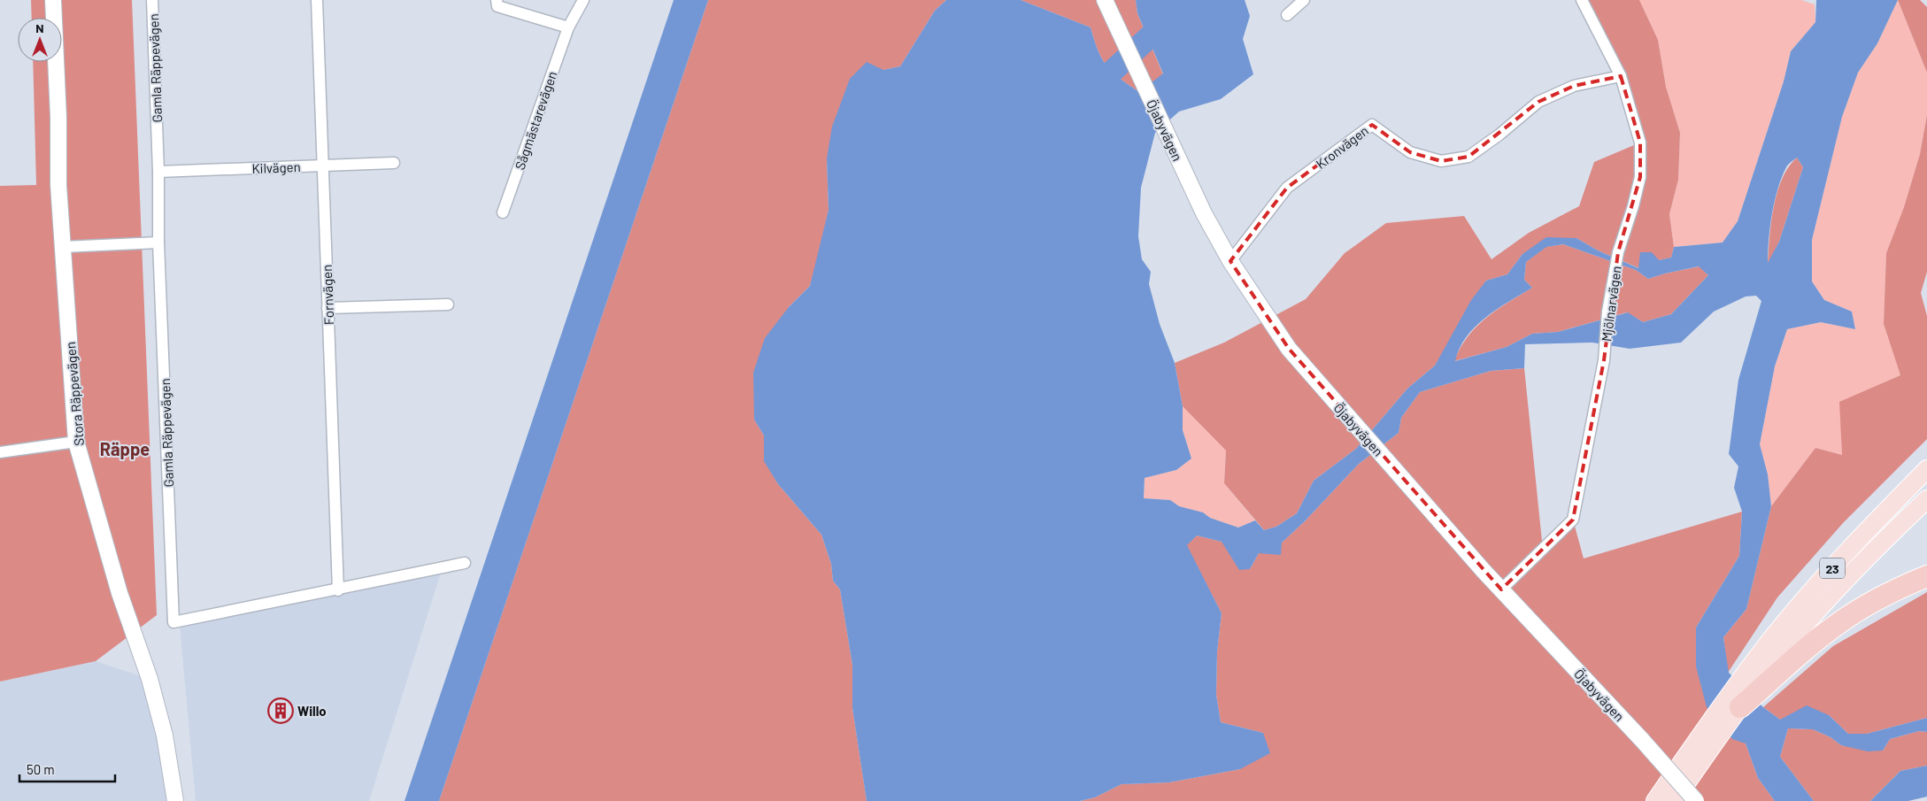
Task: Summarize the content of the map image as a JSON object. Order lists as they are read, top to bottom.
{
  "streets": {
    "main road": ["23"],
    "street": [
      "Gamla Räppevägen",
      "Sågmästarevägen",
      "Öjabyvägen",
      "Kronvägen",
      "Kilvägen",
      "Fornvägen",
      "Mjölnarvägen",
      "Stora Räppevägen"
    ]
  },
  "crossings": [
    ["Gamla Räppevägen", "Kilvägen"],
    ["Gamla Räppevägen", "Fornvägen"],
    ["Öjabyvägen", "Kronvägen"],
    ["Öjabyvägen", "Mjölnarvägen"],
    ["Kronvägen", "Mjölnarvägen"],
    ["Kilvägen", "Fornvägen"]
  ],
  "districts": ["Räppe"],
  "places": {
    "building": ["Willo"]
  },
  "scale_bar": "50 m",
  "north": "top"
}
